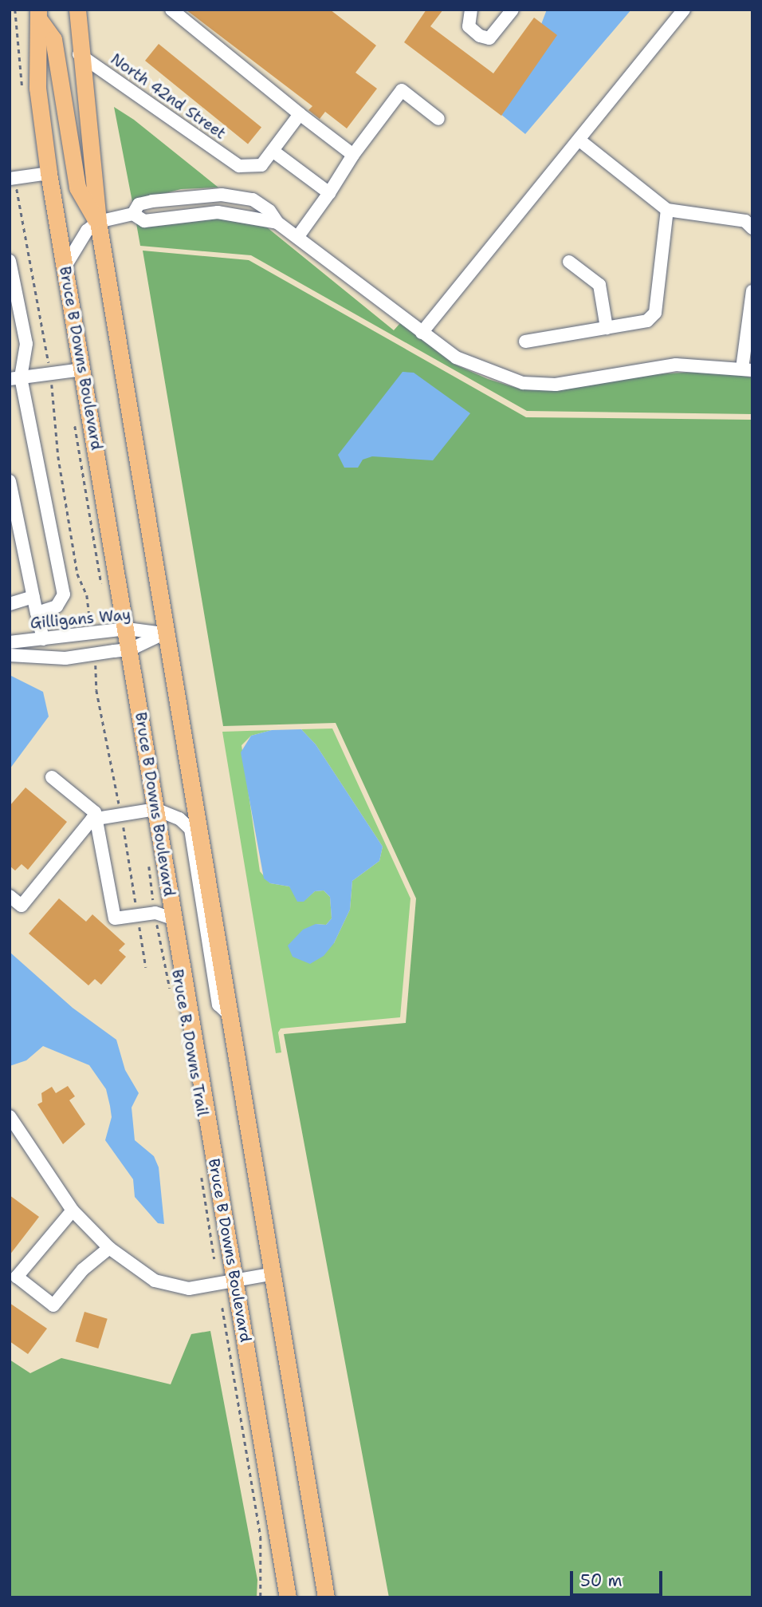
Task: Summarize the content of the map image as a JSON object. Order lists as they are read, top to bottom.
{
  "streets": {
    "main road": ["Bruce B Downs Boulevard"],
    "street": ["North 42nd Street", "Gilligans Way"],
    "path": ["Bruce B. Downs Trail"]
  },
  "crossings": [
    ["Bruce B Downs Boulevard", "Gilligans Way"]
  ],
  "scale_bar": "50 m"
}
